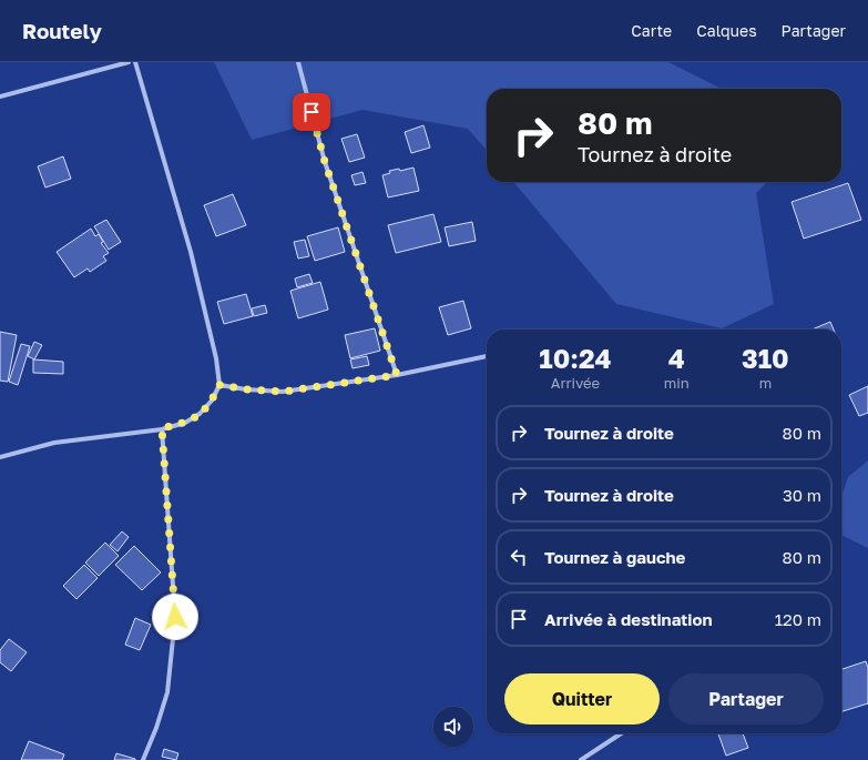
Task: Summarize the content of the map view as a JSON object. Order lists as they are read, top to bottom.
{
  "page": {
    "header": "Routely",
    "nav": ["Carte", "Calques", "Partager"],
    "turn": ["80 m", "Tournez à droite"],
    "eta": [
      "10:24",
      "Arrivée",
      "4",
      "min",
      "310",
      "m"
    ],
    "list": [
      {
        "name": "Tournez à droite",
        "value": "80 m"
      },
      {
        "name": "Tournez à droite",
        "value": "30 m"
      },
      {
        "name": "Tournez à gauche",
        "value": "80 m"
      },
      {
        "name": "Arrivée à destination",
        "value": "120 m"
      }
    ],
    "buttons": ["Quitter", "Partager"]
  }
}
